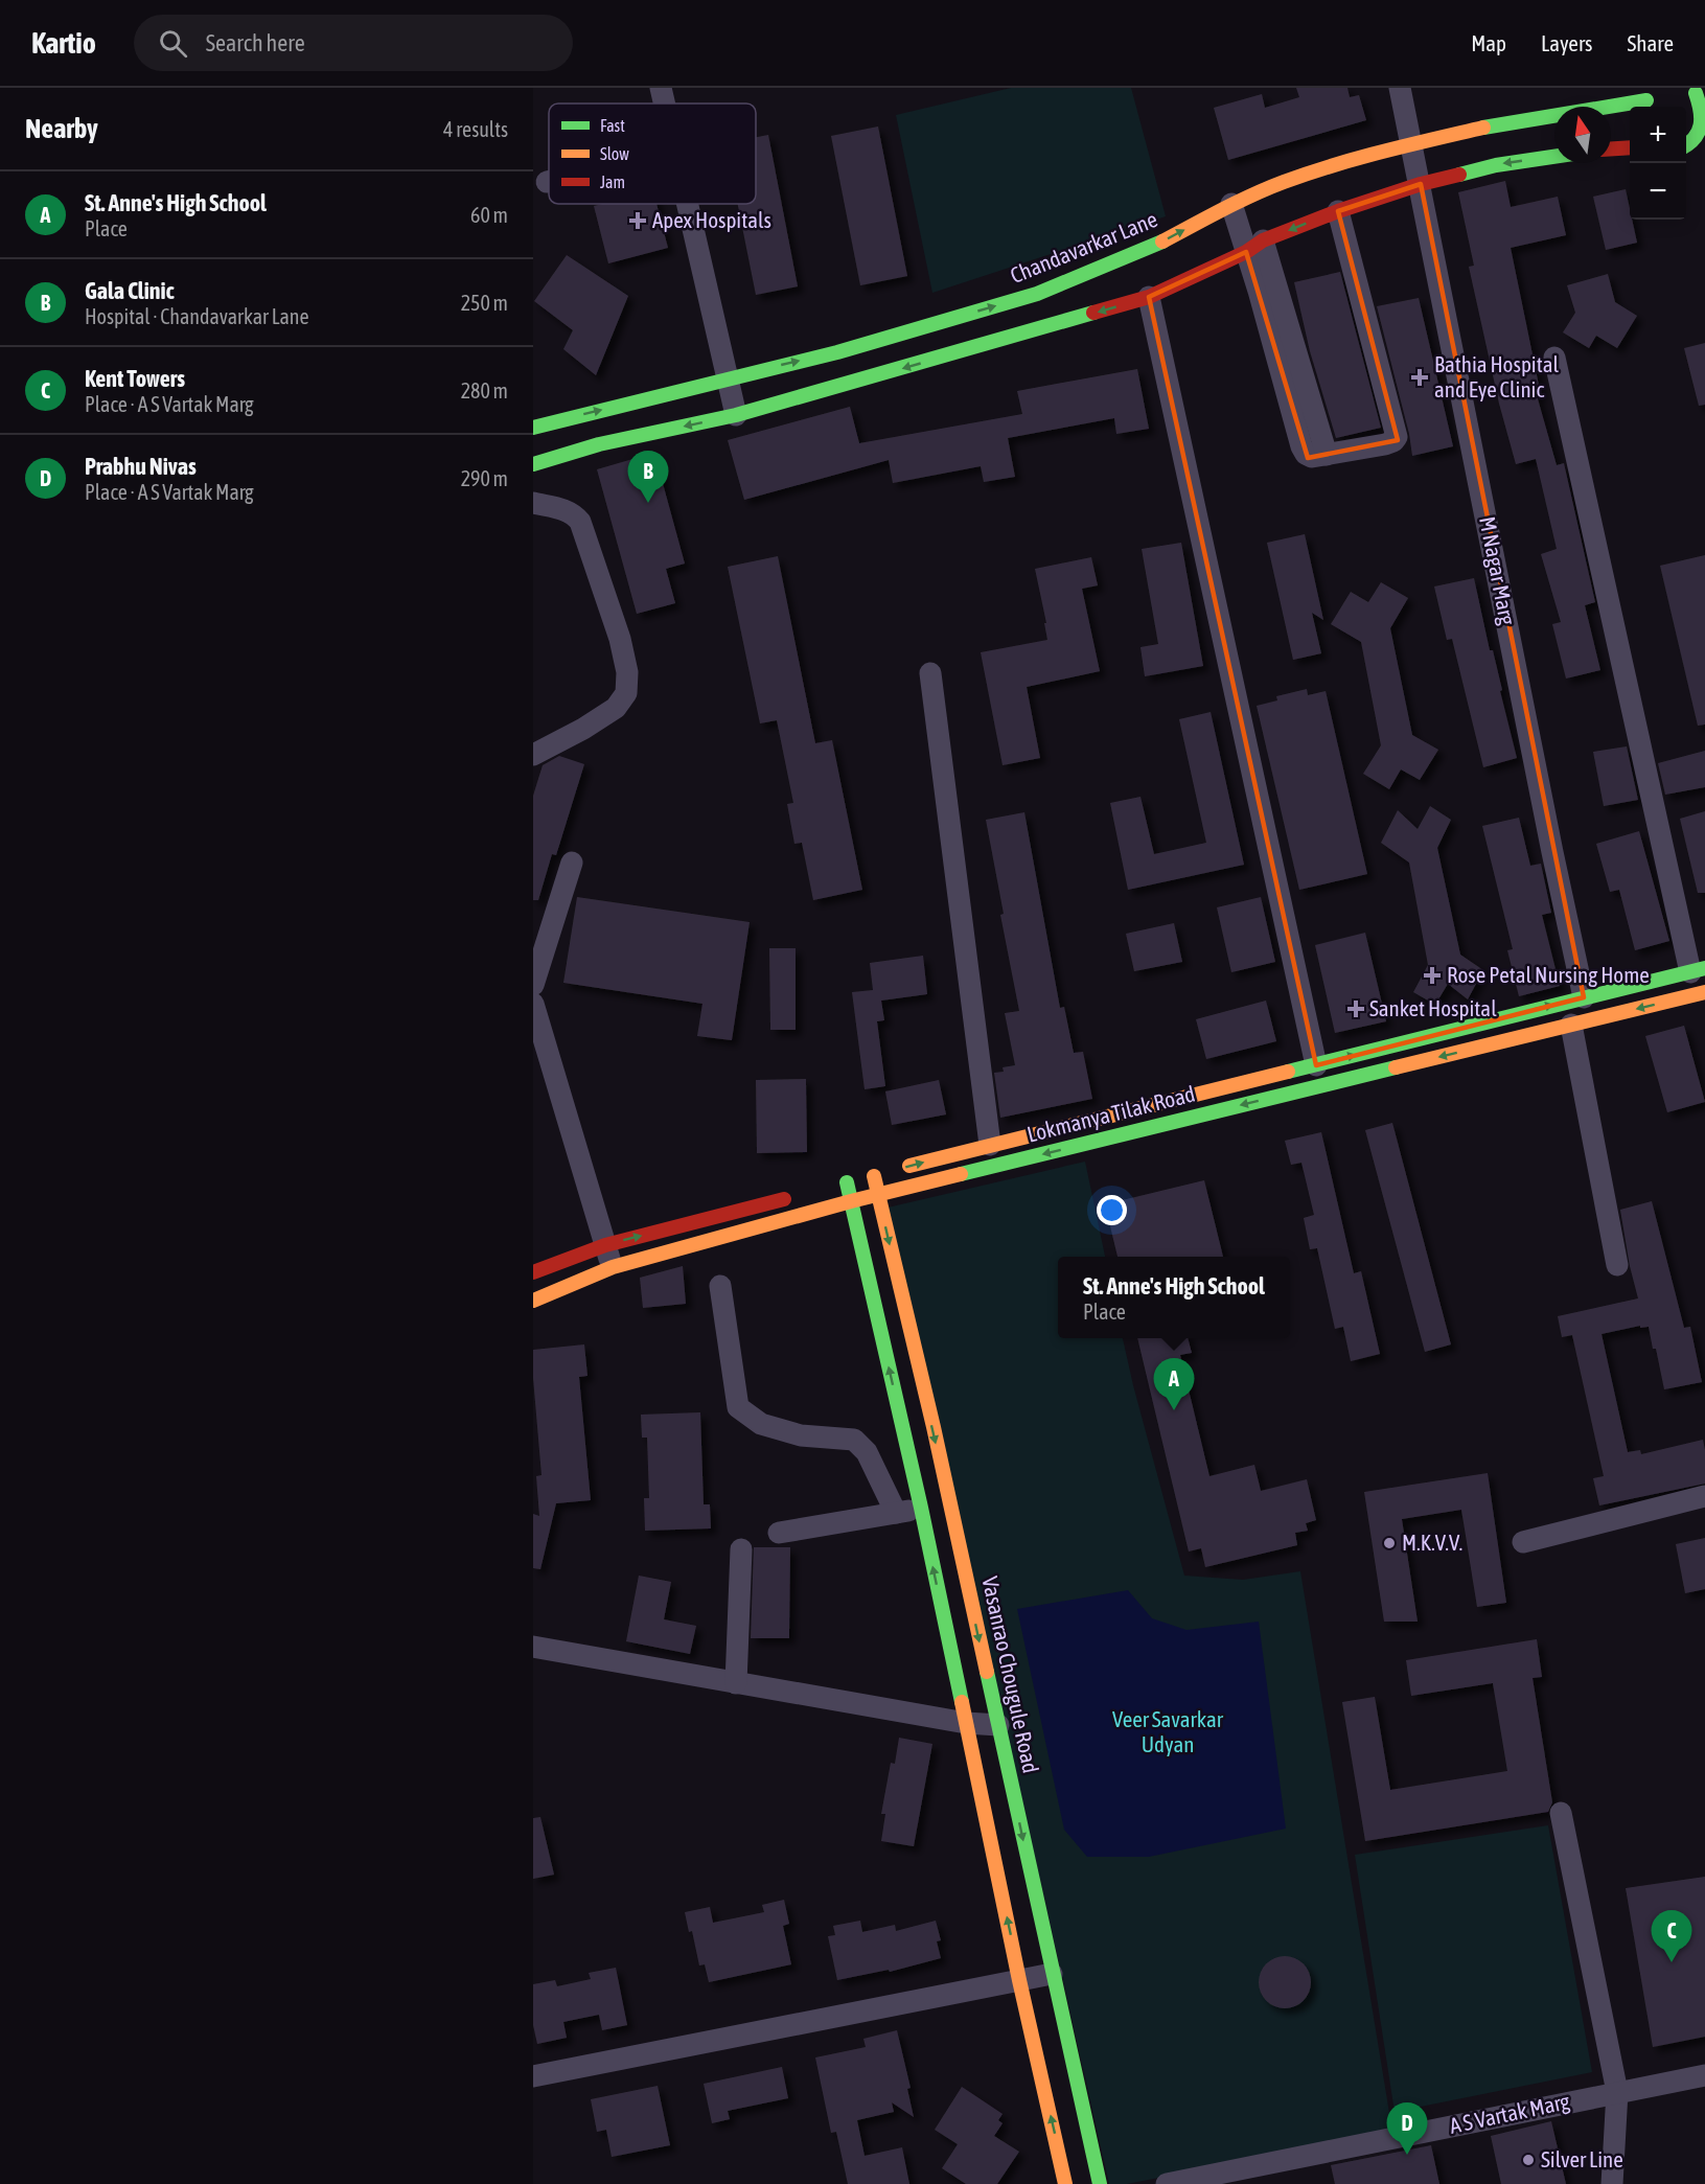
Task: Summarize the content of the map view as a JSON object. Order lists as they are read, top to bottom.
{
  "streets": {
    "street": [
      "Chandavarkar Lane",
      "M Nagar Marg",
      "Lokmanya Tilak Road",
      "Vasanrao Chougule Road",
      "A S Vartak Marg"
    ]
  },
  "crossings": [
    ["Chandavarkar Lane", "M Nagar Marg"],
    ["M Nagar Marg", "Lokmanya Tilak Road"],
    ["Lokmanya Tilak Road", "Vasanrao Chougule Road"]
  ],
  "parks": ["Veer Savarkar Udyan"],
  "places": {
    "health": [
      "Apex Hospitals",
      "Bathia Hospital and Eye Clinic",
      "Rose Petal Nursing Home",
      "Sanket Hospital"
    ],
    "other": ["M.K.V.V.", "Silver Line"]
  },
  "legend": ["Fast", "Slow", "Jam"],
  "north": "top",
  "page": {
    "header": "Kartio",
    "search": "Search here",
    "nav": ["Map", "Layers", "Share"],
    "heading": ["Nearby", "4 results"],
    "map_buttons": ["+", "−"],
    "list": [
      {
        "mark": "A",
        "name": "St. Anne's High School",
        "note": "Place",
        "value": "60 m"
      },
      {
        "mark": "B",
        "name": "Gala Clinic",
        "note": "Hospital · Chandavarkar Lane",
        "value": "250 m"
      },
      {
        "mark": "C",
        "name": "Kent Towers",
        "note": "Place · A S Vartak Marg",
        "value": "280 m"
      },
      {
        "mark": "D",
        "name": "Prabhu Nivas",
        "note": "Place · A S Vartak Marg",
        "value": "290 m"
      }
    ],
    "pins": [
      "B",
      "A",
      "C",
      "D"
    ],
    "popup": ["St. Anne's High School", "Place"]
  }
}
